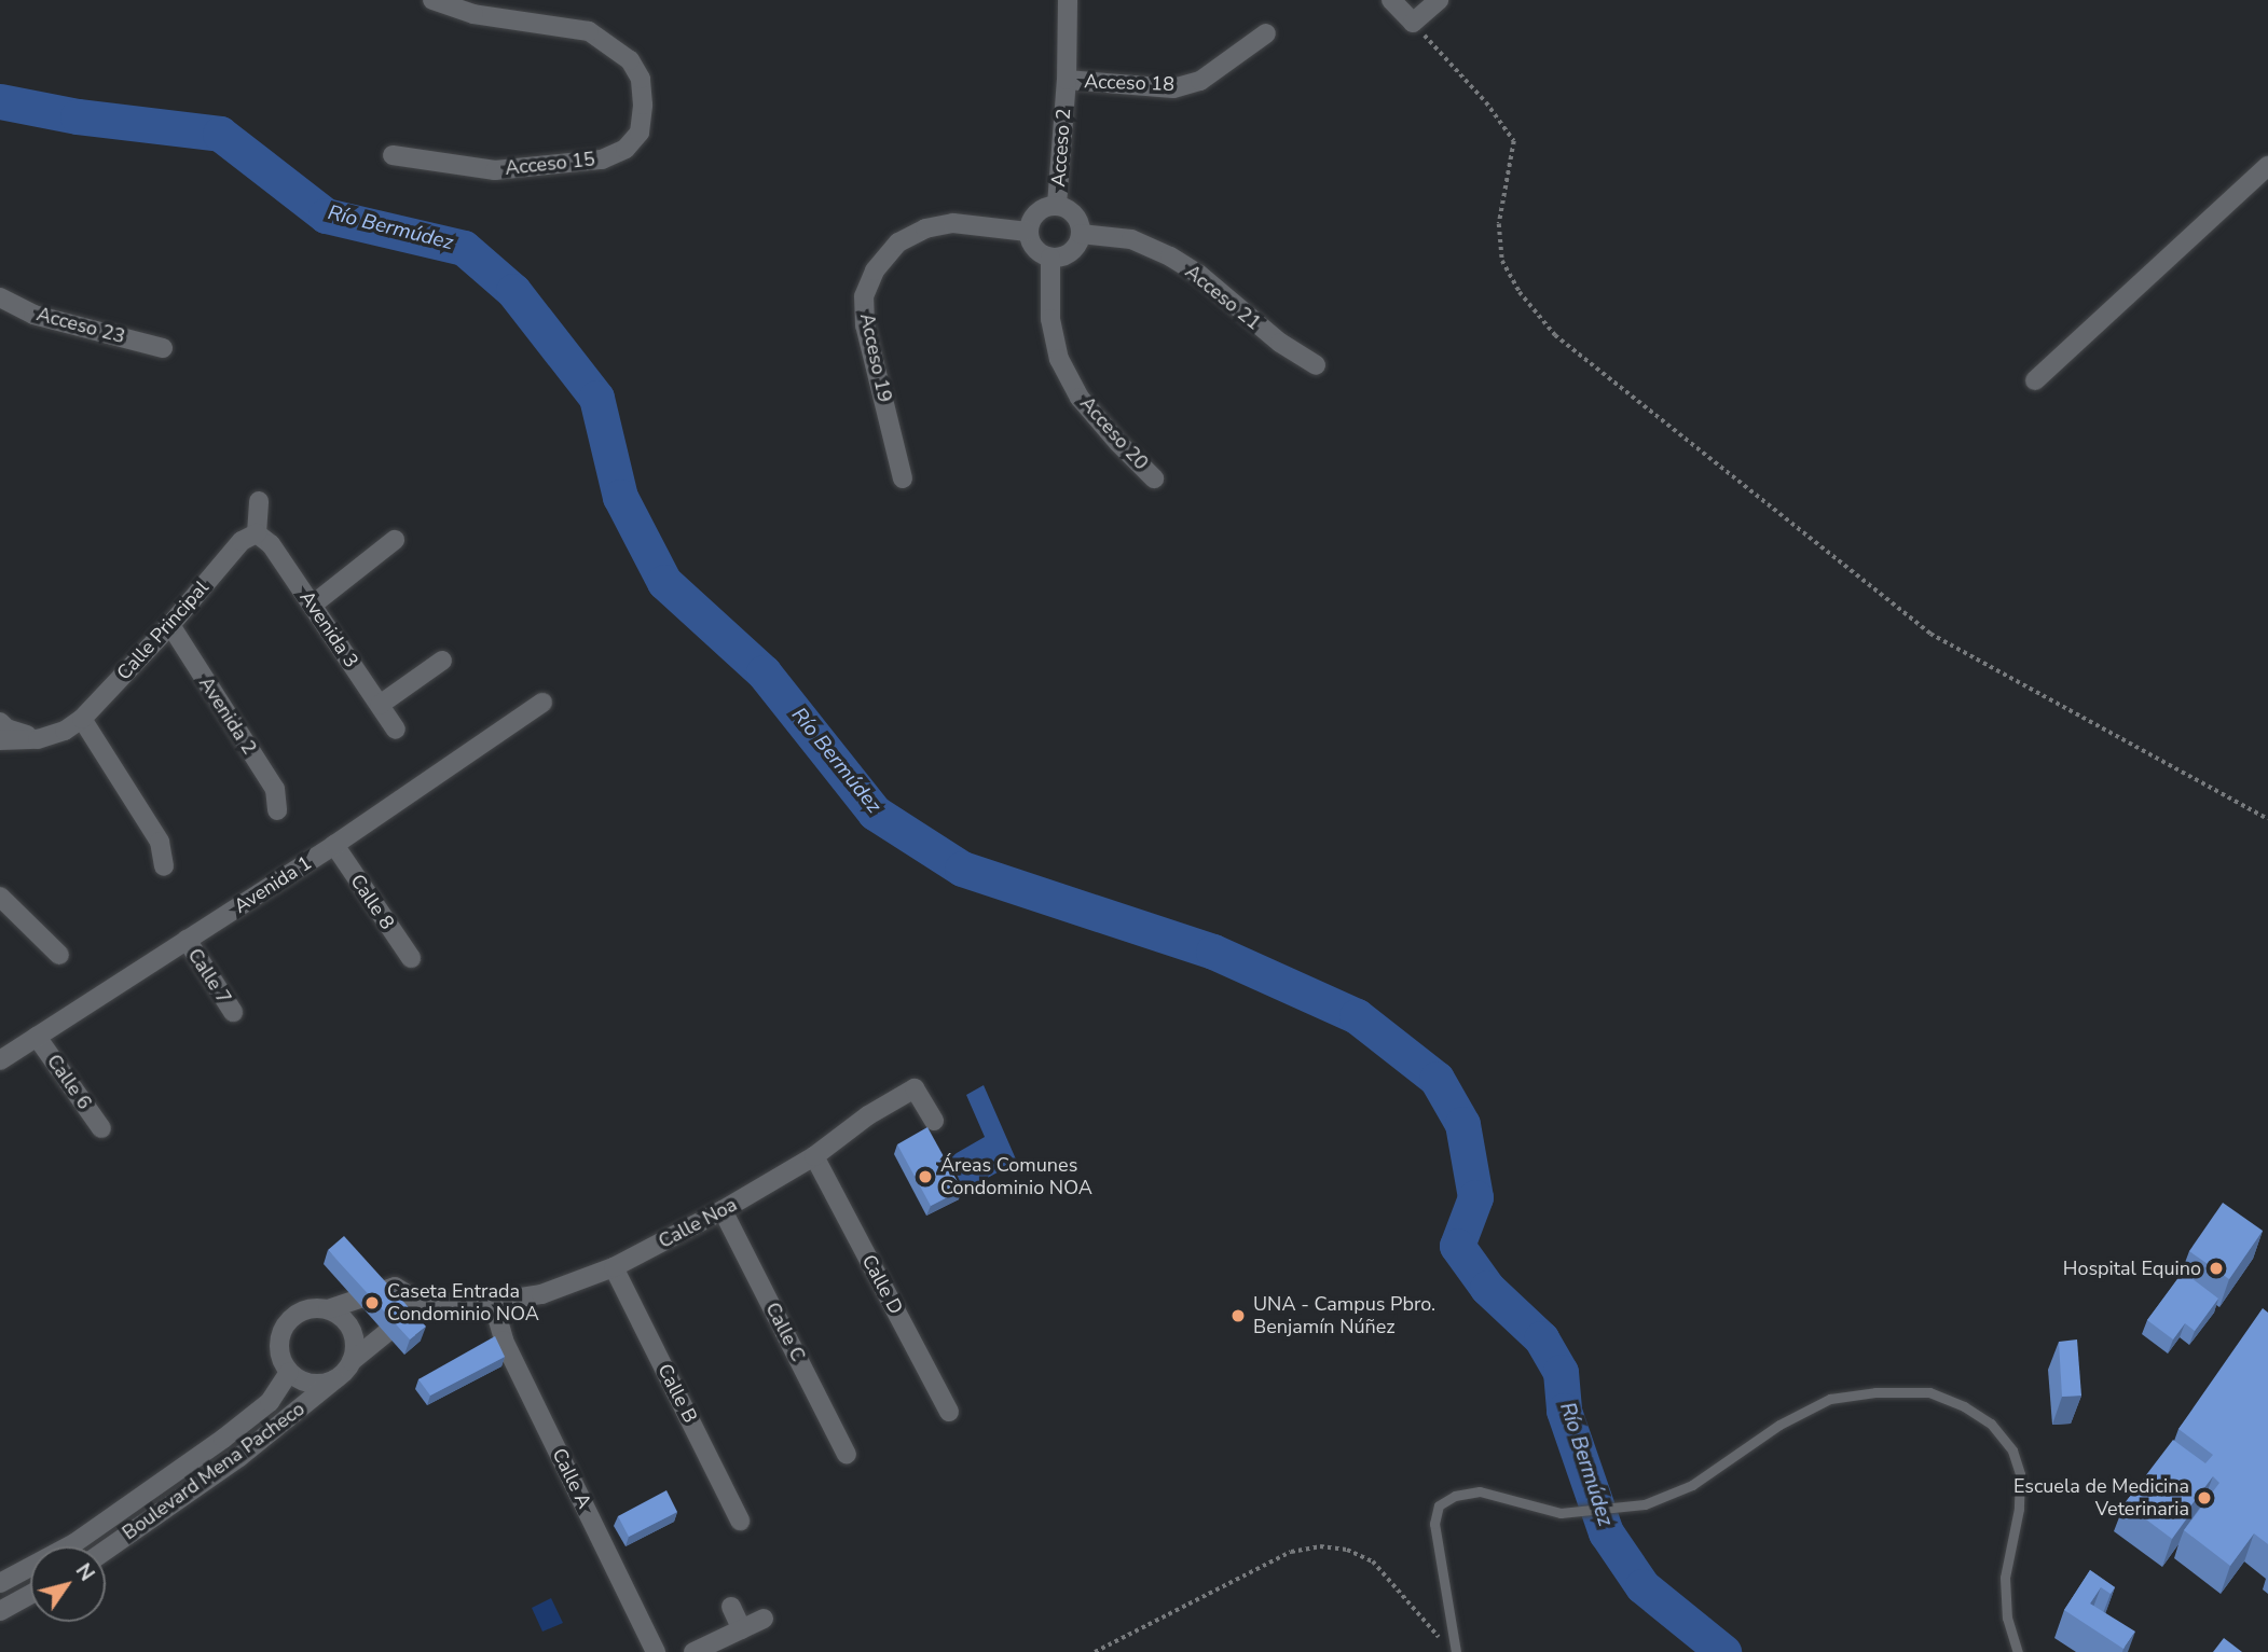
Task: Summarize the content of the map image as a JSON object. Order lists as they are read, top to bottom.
{
  "streets": {
    "street": [
      "Acceso 18",
      "Acceso 2",
      "Acceso 15",
      "Acceso 21",
      "Acceso 23",
      "Acceso 19",
      "Acceso 20",
      "Avenida 3",
      "Calle Principal",
      "Avenida 2",
      "Avenida 1",
      "Calle 8",
      "Calle 7",
      "Calle 6",
      "Calle Noa",
      "Calle D",
      "Calle C",
      "Calle B",
      "Boulevard Mena Pacheco",
      "Calle A"
    ]
  },
  "crossings": [
    ["Acceso 18", "Acceso 2"],
    ["Acceso 2", "Acceso 21"],
    ["Acceso 2", "Acceso 19"],
    ["Acceso 2", "Acceso 20"],
    ["Acceso 21", "Acceso 19"],
    ["Acceso 21", "Acceso 20"],
    ["Acceso 19", "Acceso 20"],
    ["Avenida 3", "Calle Principal"],
    ["Calle Principal", "Avenida 2"],
    ["Avenida 1", "Calle 8"],
    ["Avenida 1", "Calle 7"],
    ["Avenida 1", "Calle 6"],
    ["Calle Noa", "Calle D"],
    ["Calle Noa", "Calle C"],
    ["Calle Noa", "Calle B"],
    ["Calle Noa", "Boulevard Mena Pacheco"],
    ["Calle Noa", "Calle A"]
  ],
  "water": ["Río Bermúdez"],
  "places": [
    "Áreas Comunes Condominio NOA",
    "Hospital Equino",
    "Caseta Entrada Condominio NOA",
    "UNA - Campus Pbro. Benjamín Núñez",
    "Escuela de Medicina Veterinaria"
  ],
  "north": "top right"
}
